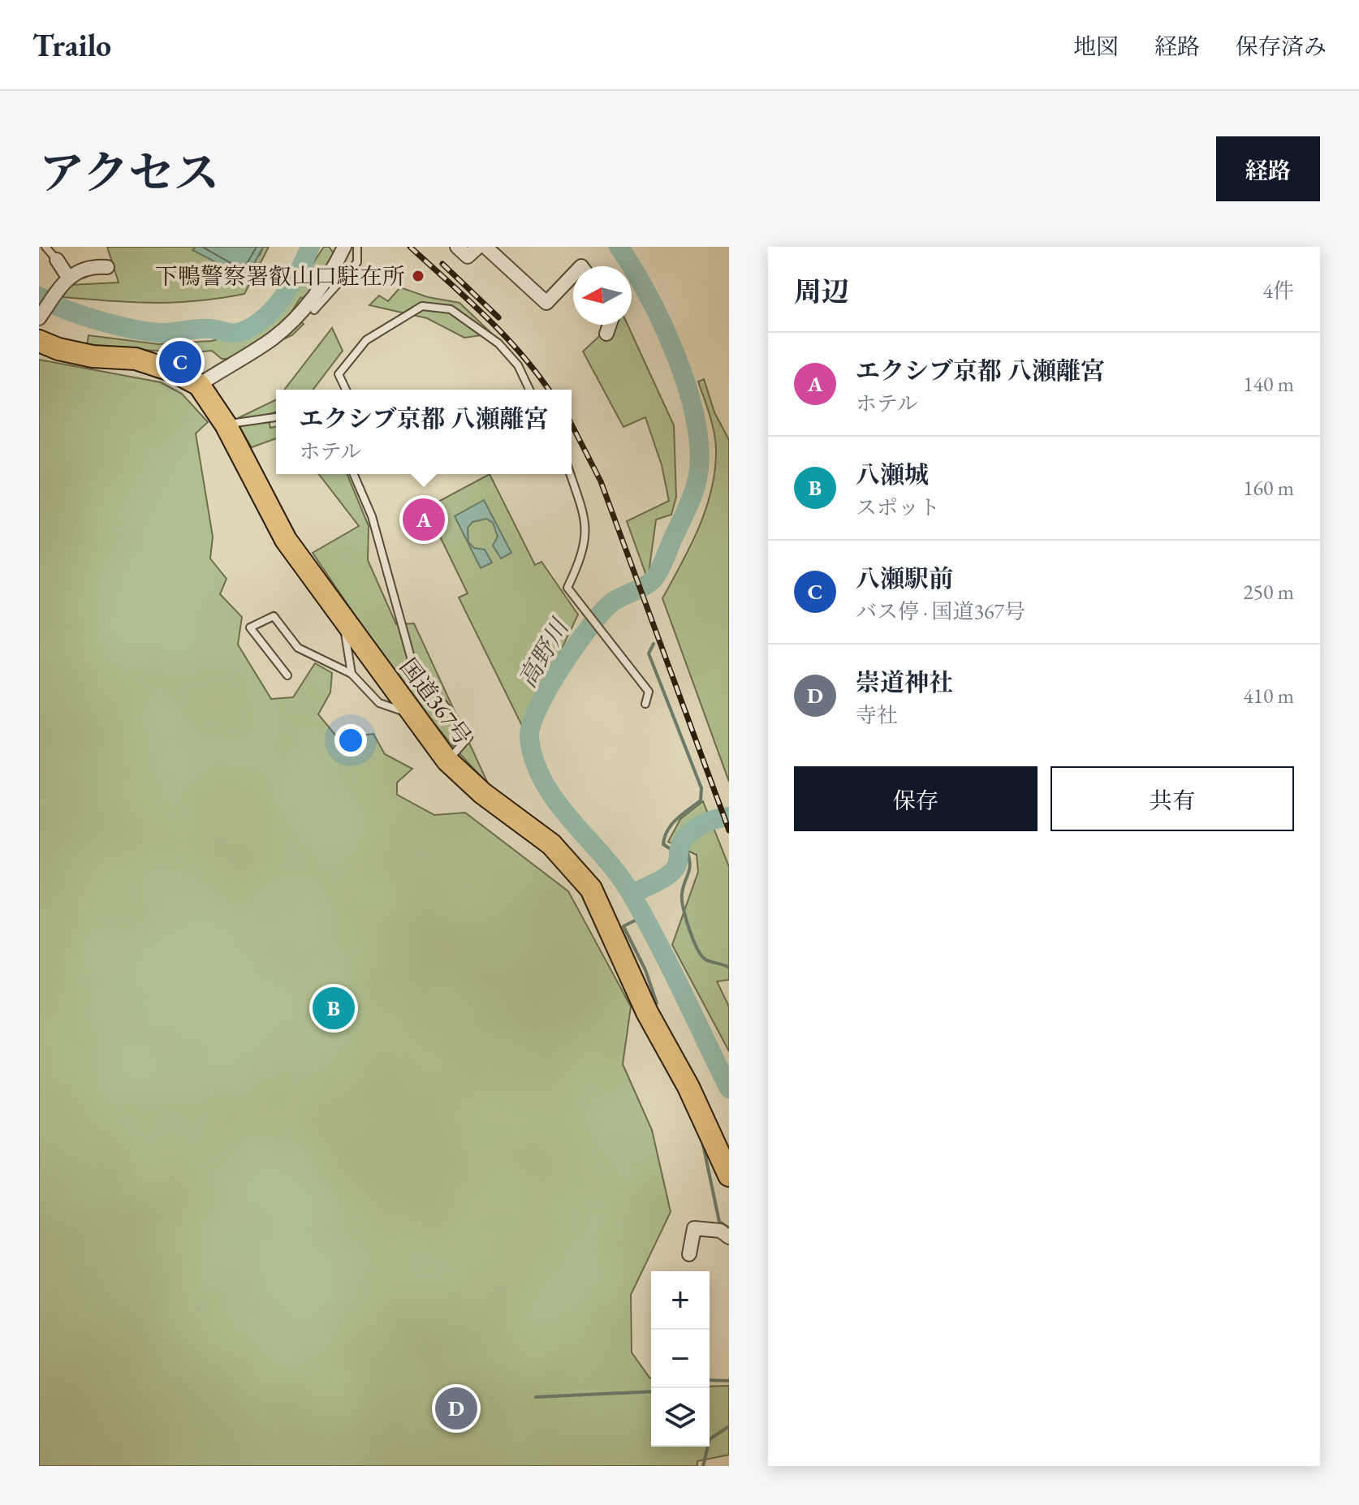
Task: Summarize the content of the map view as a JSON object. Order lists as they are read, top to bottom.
{
  "streets": {
    "highway": ["国道367号"]
  },
  "water": ["高野川"],
  "places": ["下鴨警察署叡山口駐在所"],
  "north": "left",
  "page": {
    "header": "Trailo",
    "nav": ["地図", "経路", "保存済み"],
    "title": "アクセス",
    "buttons": [
      "経路",
      ["保存", "共有"]
    ],
    "heading": ["周辺", "4件"],
    "list": [
      {
        "mark": "A",
        "name": "エクシブ京都 八瀬離宮",
        "note": "ホテル",
        "value": "140 m"
      },
      {
        "mark": "B",
        "name": "八瀬城",
        "note": "スポット",
        "value": "160 m"
      },
      {
        "mark": "C",
        "name": "八瀬駅前",
        "note": "バス停 · 国道367号",
        "value": "250 m"
      },
      {
        "mark": "D",
        "name": "崇道神社",
        "note": "寺社",
        "value": "410 m"
      }
    ],
    "pins": [
      "C",
      "A",
      "B",
      "D"
    ],
    "popup": ["エクシブ京都 八瀬離宮", "ホテル"],
    "map_buttons": ["+", "−"]
  }
}
